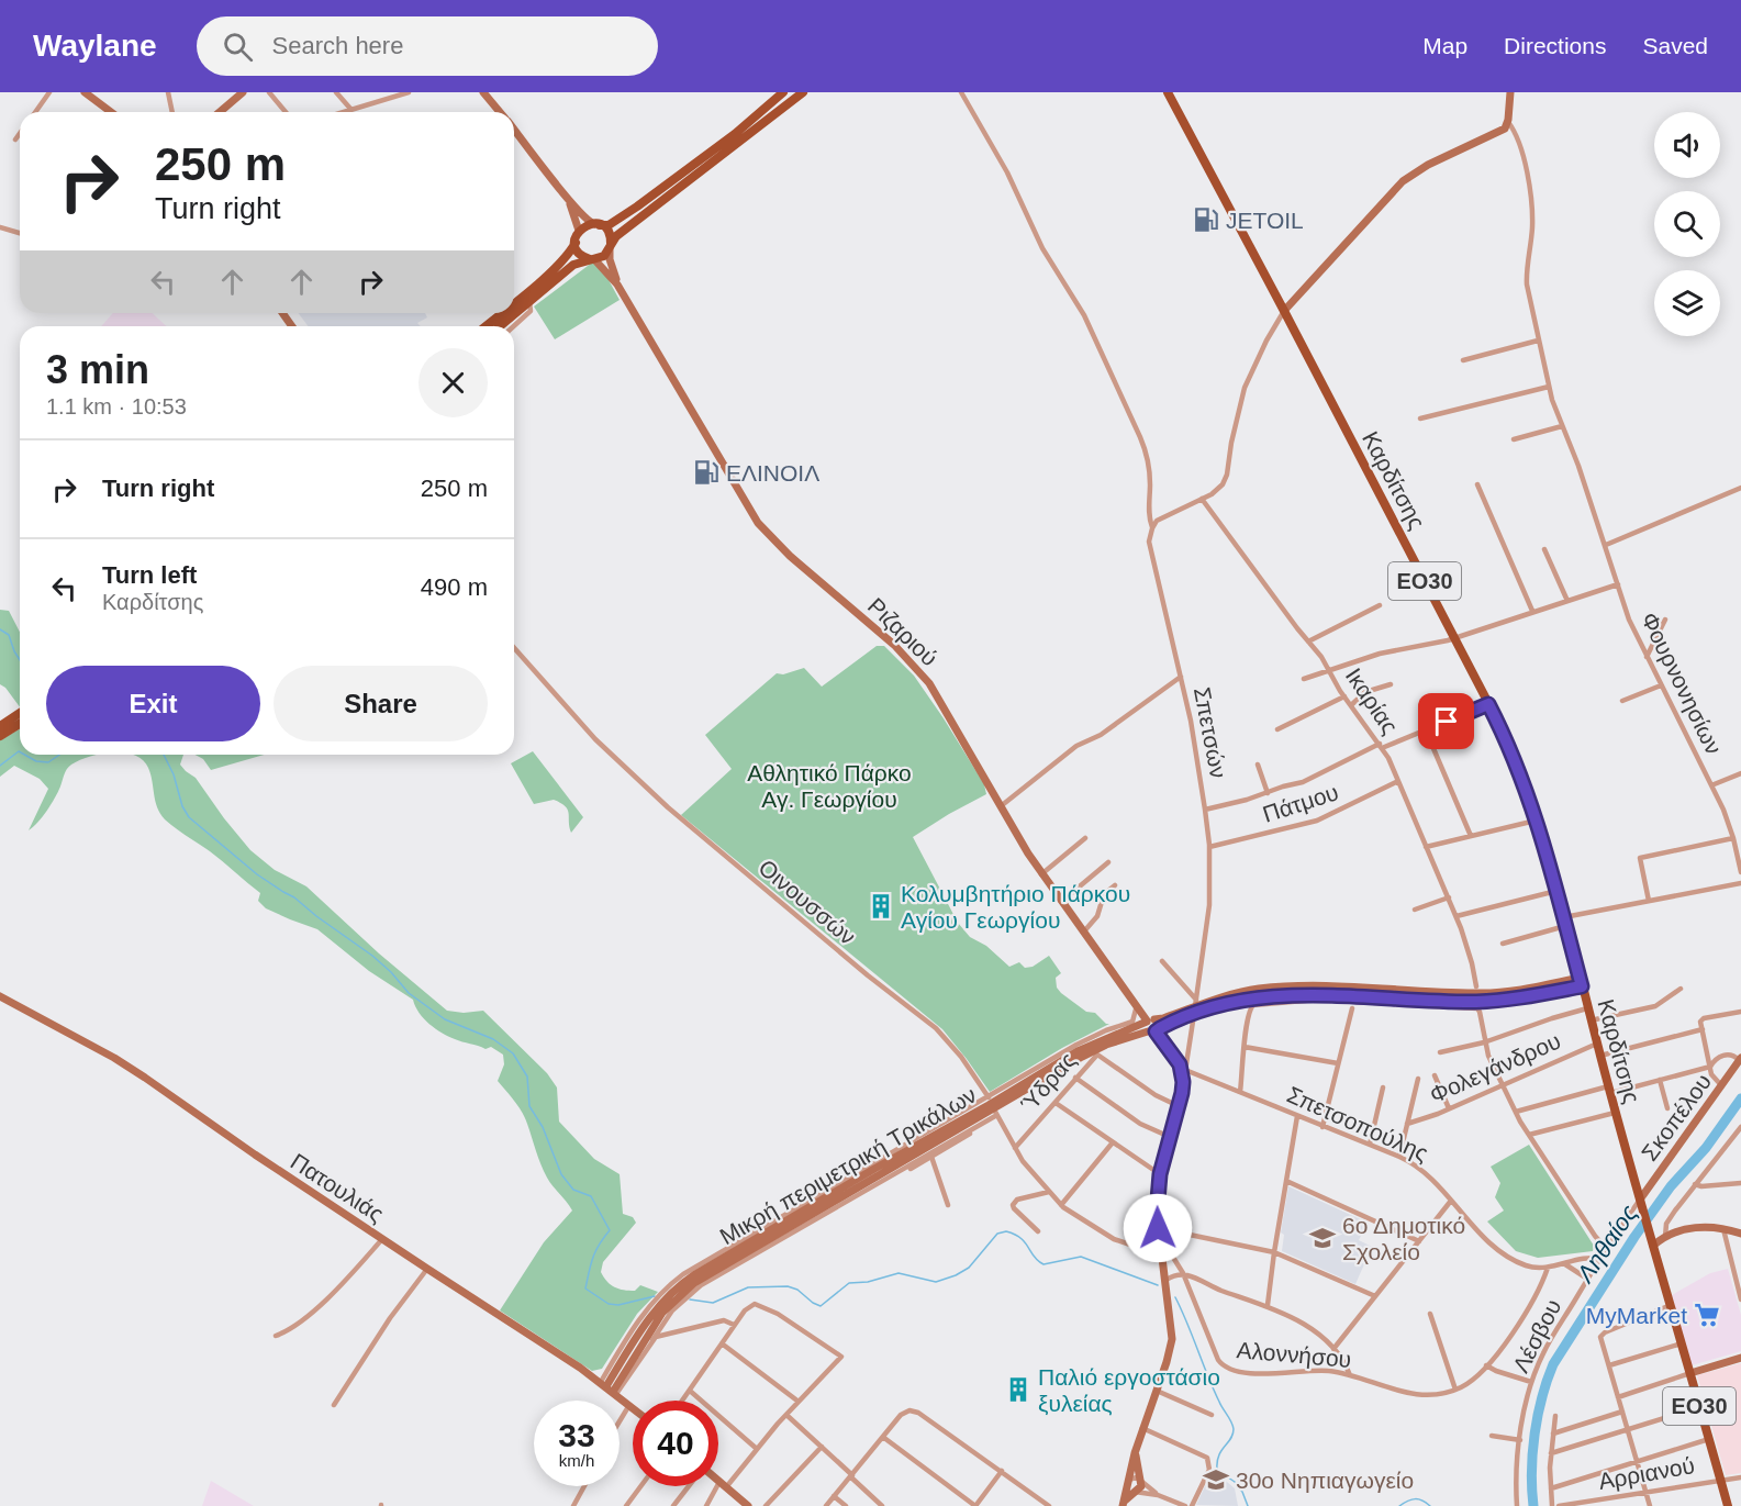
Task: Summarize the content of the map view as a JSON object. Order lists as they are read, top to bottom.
{
  "streets": {
    "main road": ["Καρδίτσης", "ΕΟ30"],
    "street": [
      "Ριζαριού",
      "Φουρνονησίων",
      "Ικαρίας",
      "Σπετσών",
      "Πάτμου",
      "Οινουσσών",
      "Φολεγάνδρου",
      "Ύδρας",
      "Σκοπέλου",
      "Σπετσοπούλης",
      "Μικρή περιμετρική Τρικάλων",
      "Πατουλιάς",
      "Λέσβου",
      "Αλοννήσου",
      "Αρριανού"
    ]
  },
  "crossings": [
    ["Καρδίτσης", "Φολεγάνδρου"],
    ["Καρδίτσης", "Σκοπέλου"],
    ["Καρδίτσης", "Μικρή περιμετρική Τρικάλων"],
    ["Καρδίτσης", "Λέσβου"],
    ["Καρδίτσης", "Αρριανού"],
    ["Ριζαριού", "Μικρή περιμετρική Τρικάλων"],
    ["Ικαρίας", "Πάτμου"],
    ["Σπετσών", "Πάτμου"],
    ["Σπετσών", "Μικρή περιμετρική Τρικάλων"],
    ["Σκοπέλου", "Λέσβου"],
    ["Σπετσοπούλης", "Λέσβου"],
    ["Σπετσοπούλης", "Αλοννήσου"],
    ["Μικρή περιμετρική Τρικάλων", "Πατουλιάς"]
  ],
  "water": ["Ληθαίος"],
  "parks": ["Αθλητικό Πάρκο Αγ. Γεωργίου"],
  "places": {
    "fuel station": ["JETOIL", "ΕΛΙΝΟΙΛ"],
    "building": ["Κολυμβητήριο Πάρκου Αγίου Γεωργίου", "Παλιό εργοστάσιο ξυλείας"],
    "school or university": ["6ο Δημοτικό Σχολείο", "30ο Νηπιαγωγείο"],
    "supermarket": ["MyMarket"]
  },
  "page": {
    "header": "Waylane",
    "search": "Search here",
    "nav": ["Map", "Directions", "Saved"],
    "turn": ["250 m", "Turn right"],
    "heading": ["3 min", "1.1 km · 10:53"],
    "list": [
      {
        "name": "Turn right",
        "value": "250 m"
      },
      {
        "name": "Turn left",
        "note": "Καρδίτσης",
        "value": "490 m"
      }
    ],
    "buttons": ["Exit", "Share"],
    "speed": "33 km/h",
    "limit": "40"
  }
}
